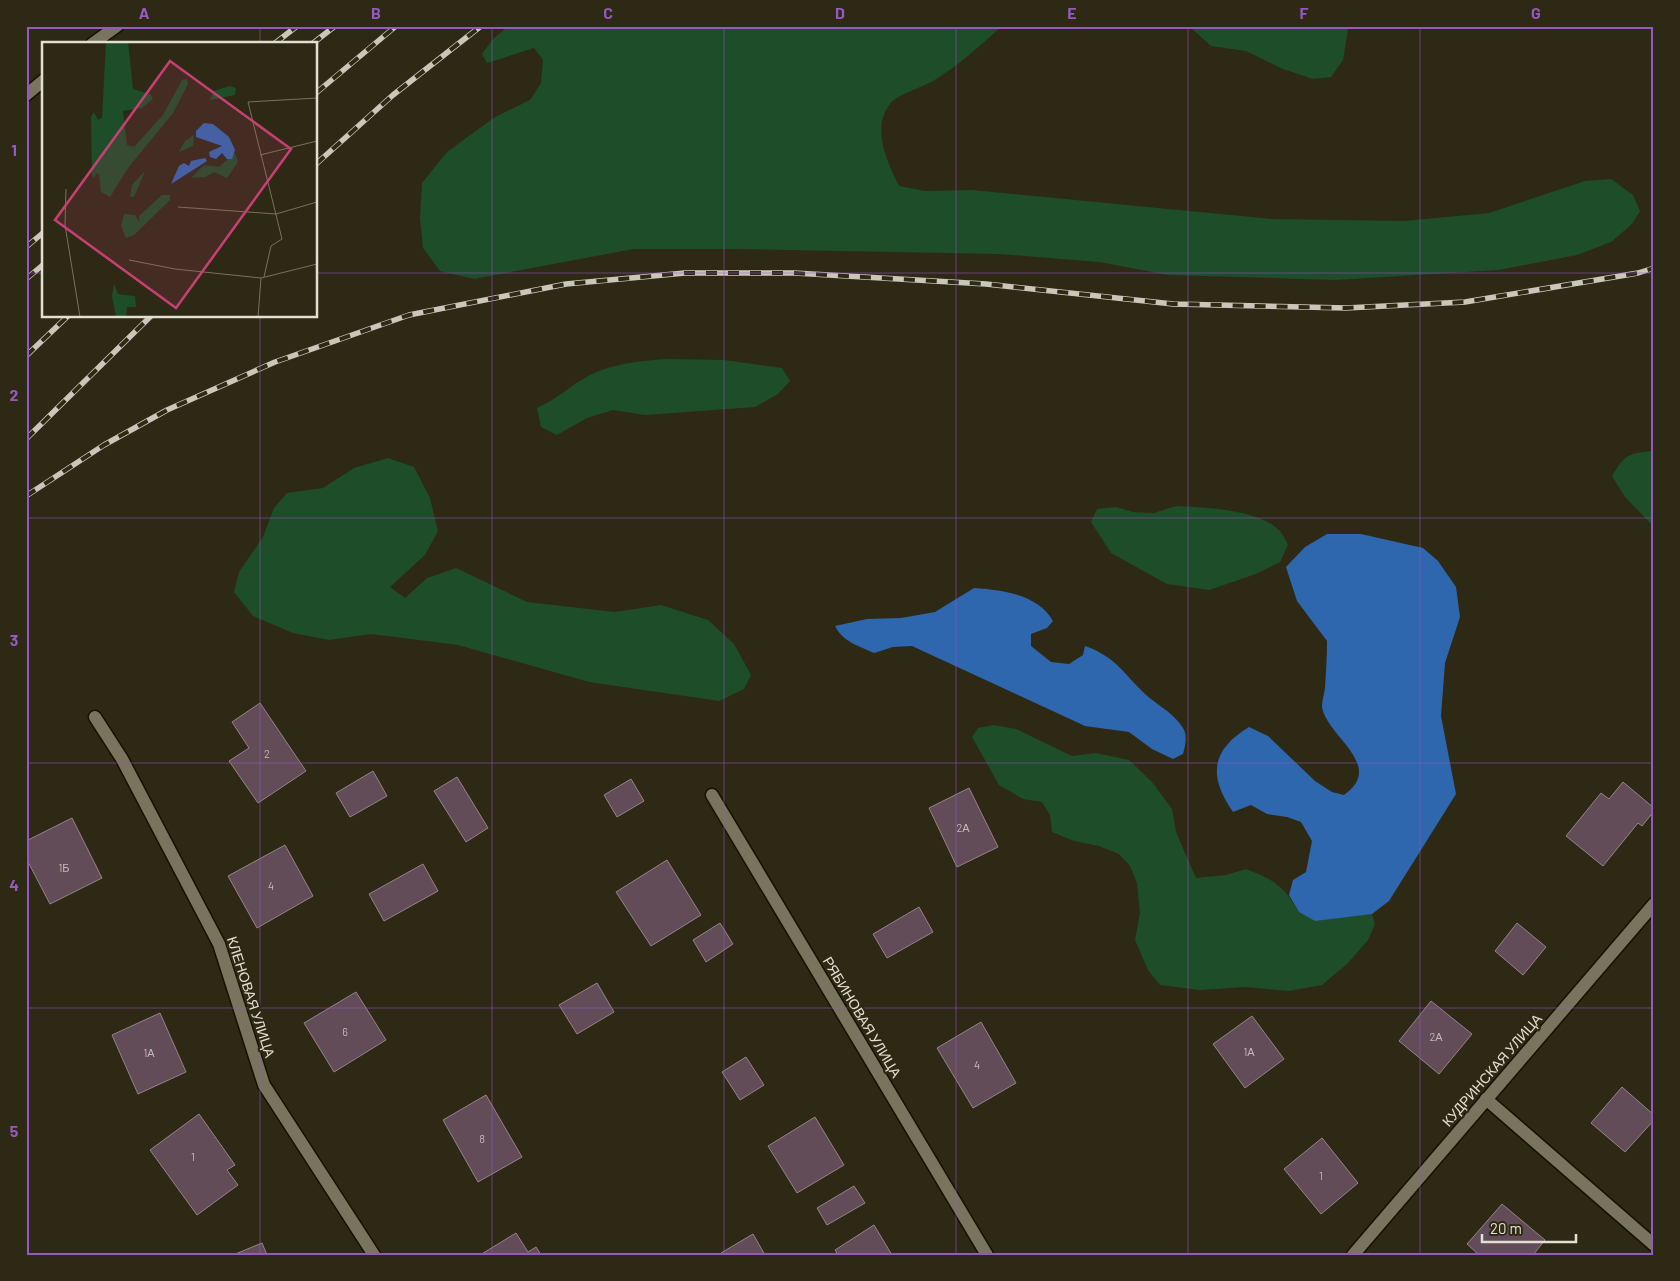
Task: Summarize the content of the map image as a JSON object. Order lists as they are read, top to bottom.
{
  "streets": {
    "street": ["КЛЕНОВАЯ УЛИЦА", "РЯБИНОВАЯ УЛИЦА", "КУДРИНСКАЯ УЛИЦА"]
  },
  "house_numbers": [
    "2",
    "2А",
    "1Б",
    "4",
    "6",
    "2А",
    "1А",
    "1А",
    "4",
    "8",
    "1",
    "1"
  ],
  "scale_bar": "20 m",
  "grid": {
    "columns": [
      "A",
      "B",
      "C",
      "D",
      "E",
      "F",
      "G"
    ],
    "rows": [
      "1",
      "2",
      "3",
      "4",
      "5"
    ]
  }
}
